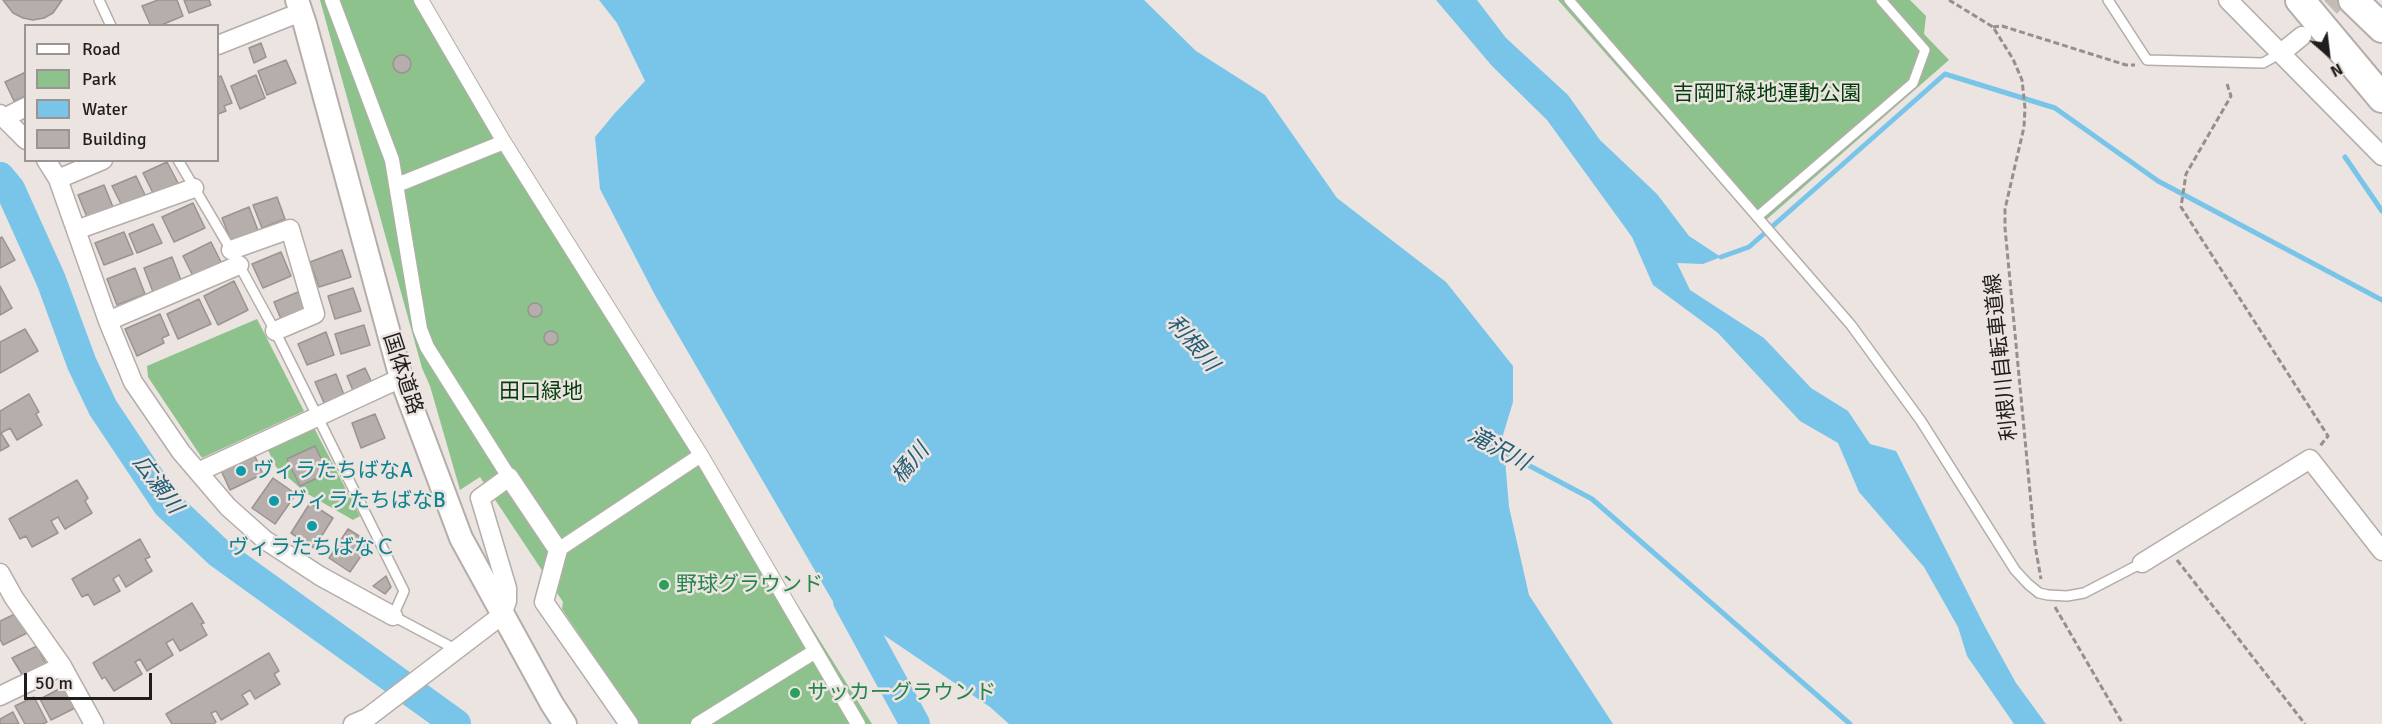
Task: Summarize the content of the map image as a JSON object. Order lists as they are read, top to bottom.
{
  "streets": {
    "street": ["国体道路"],
    "path": ["利根川自転車道線"]
  },
  "water": [
    "利根川",
    "滝沢川",
    "橘川",
    "広瀬川"
  ],
  "parks": ["吉岡町緑地運動公園", "田口緑地"],
  "places": [
    "ヴィラたちばなA",
    "ヴィラたちばなB",
    "ヴィラたちばなＣ",
    "野球グラウンド",
    "サッカーグラウンド"
  ],
  "legend": [
    "Road",
    "Park",
    "Water",
    "Building"
  ],
  "scale_bar": "50 m",
  "north": "bottom right"
}
